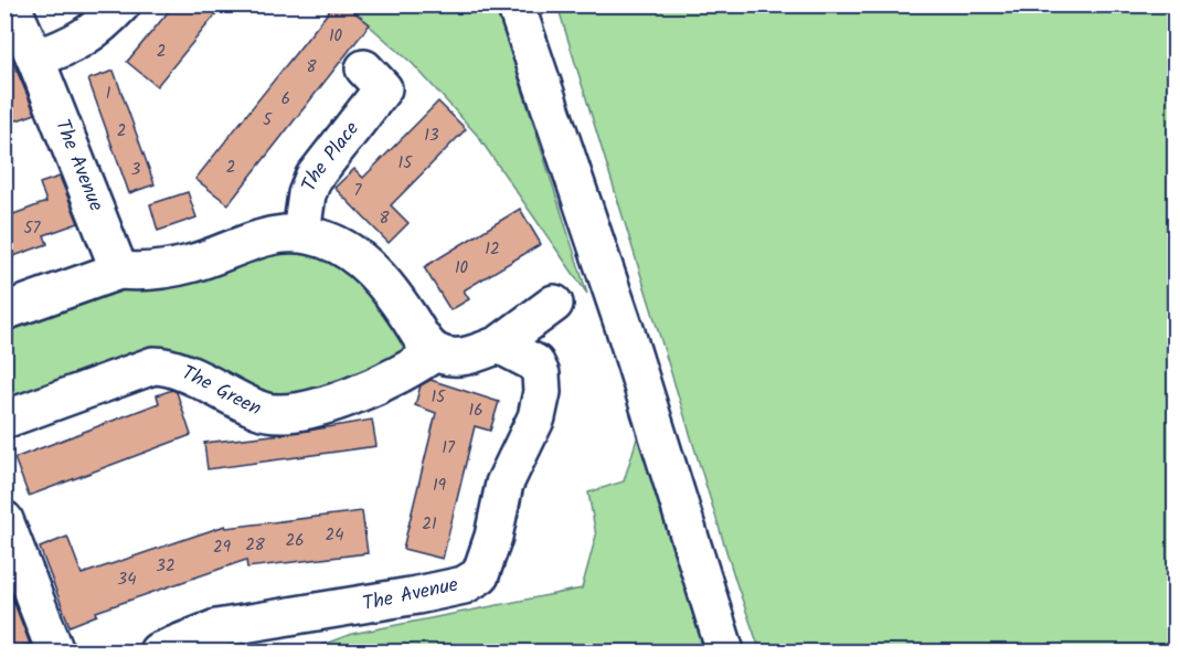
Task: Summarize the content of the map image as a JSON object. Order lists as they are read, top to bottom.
{
  "streets": {
    "street": ["The Place", "The Avenue", "The Green"]
  },
  "house_numbers": [
    "10",
    "2",
    "8",
    "1",
    "6",
    "5",
    "2",
    "13",
    "15",
    "2",
    "3",
    "7",
    "8",
    "57",
    "12",
    "10",
    "15",
    "16",
    "17",
    "19",
    "21",
    "24",
    "26",
    "28",
    "29",
    "32",
    "34"
  ]
}
